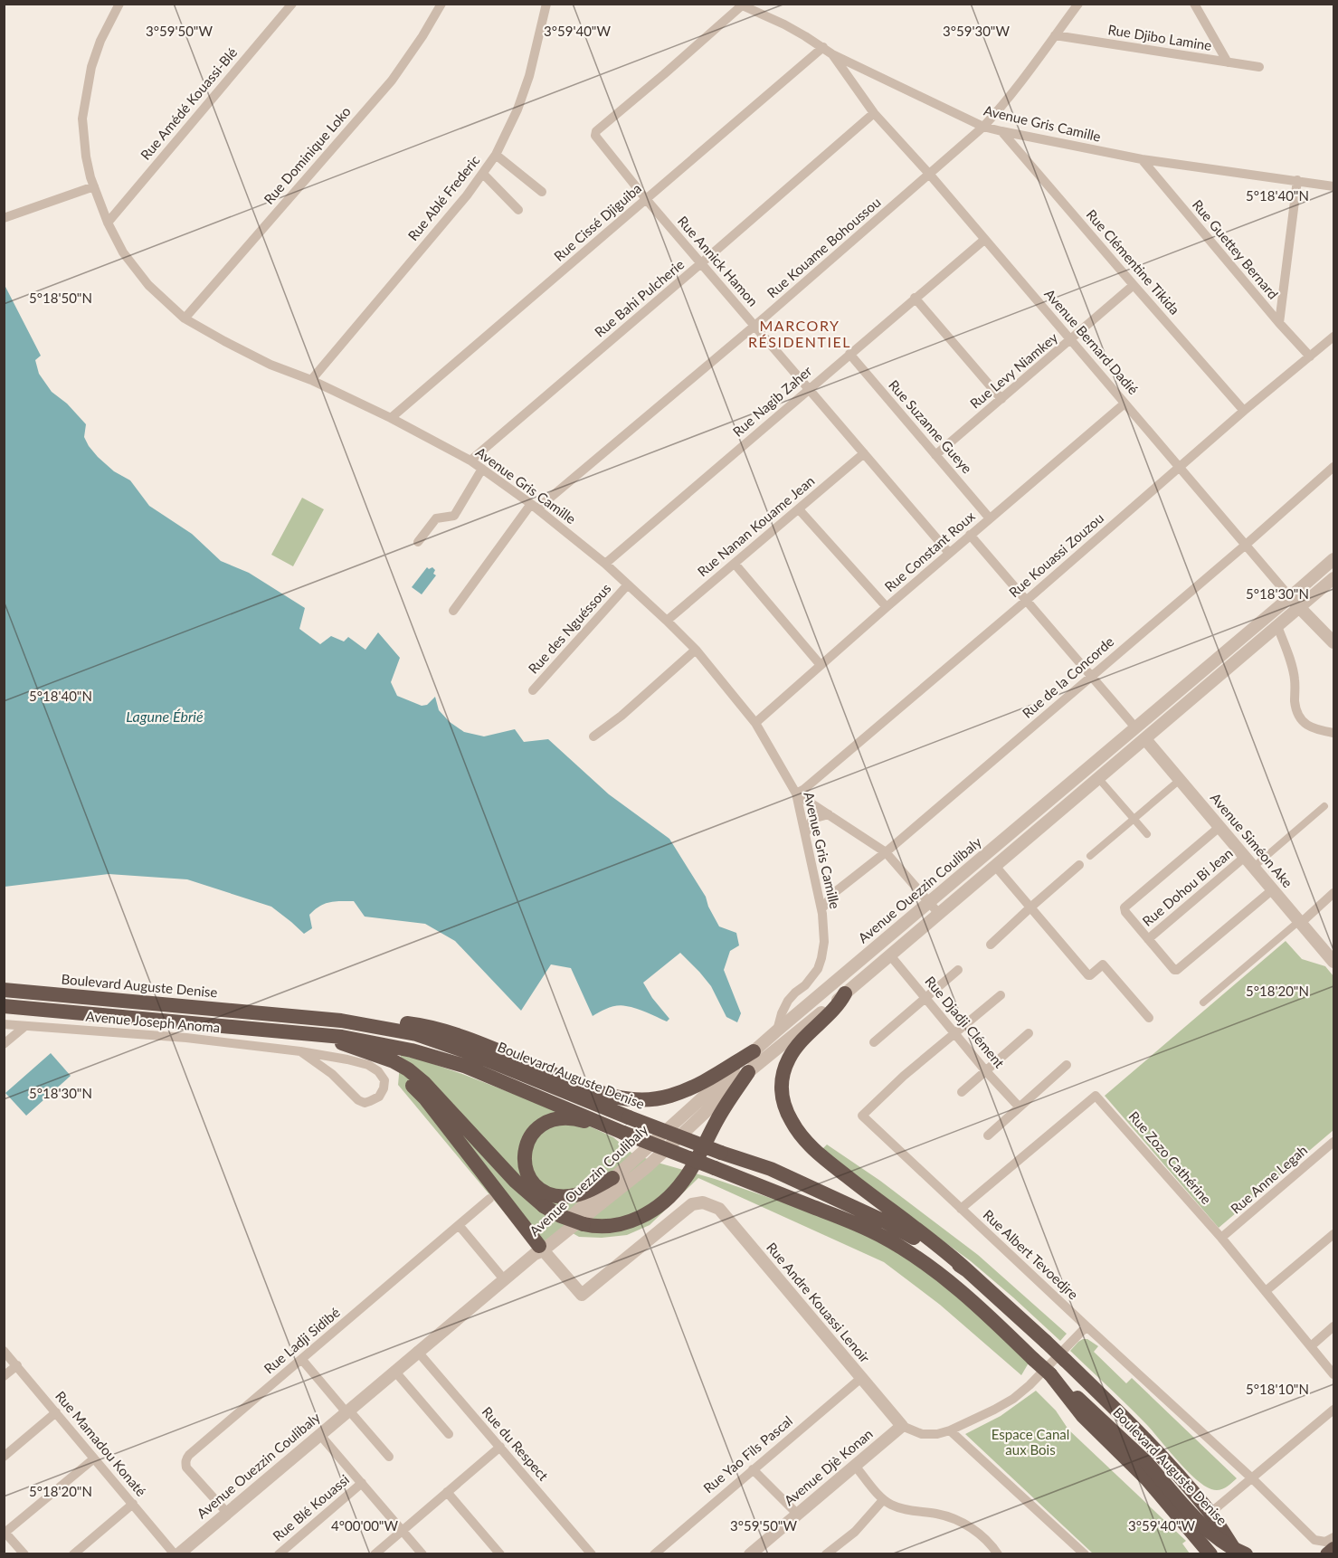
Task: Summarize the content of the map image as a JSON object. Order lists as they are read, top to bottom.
{
  "streets": {
    "highway": ["Boulevard Auguste Denise"],
    "street": [
      "Rue Djibo Lamine",
      "Rue Amédé Kouassi-Blé",
      "Avenue Gris Camille",
      "Rue Dominique Loko",
      "Rue Ablé Frederic",
      "Rue Cissé Djiguiba",
      "Rue Kouame Bohoussou",
      "Rue Guettey Bernard",
      "Rue Annick Hamon",
      "Rue Clémentine Tikida",
      "Rue Bahi Pulcherie",
      "Avenue Bernard Dadié",
      "Rue Levy Niamkey",
      "Rue Nagib Zaher",
      "Rue Suzanne Gueye",
      "Rue Nanan Kouame Jean",
      "Rue Constant Roux",
      "Rue Kouassi Zouzou",
      "Rue des Nguéssous",
      "Rue de la Concorde",
      "Avenue Siméon Ake",
      "Rue Dohou Bi Jean",
      "Avenue Ouezzin Coulibaly",
      "Avenue Joseph Anoma",
      "Rue Djadji Clément",
      "Rue Zozo Cathérine",
      "Rue Anne Legah",
      "Rue Albert Tevoedjre",
      "Rue Andre Kouassi Lenoir",
      "Rue Ladji Sidibé",
      "Rue Mamadou Konaté",
      "Rue du Respect",
      "Rue Yao Fils Pascal",
      "Avenue Djè Konan",
      "Rue Blé Kouassi"
    ]
  },
  "crossings": [
    ["Rue Djibo Lamine", "Rue Kouame Bohoussou"],
    ["Rue Amédé Kouassi-Blé", "Avenue Gris Camille"],
    ["Avenue Gris Camille", "Rue Dominique Loko"],
    ["Avenue Gris Camille", "Rue Ablé Frederic"],
    ["Avenue Gris Camille", "Rue Cissé Djiguiba"],
    ["Avenue Gris Camille", "Rue Kouame Bohoussou"],
    ["Avenue Gris Camille", "Rue Guettey Bernard"],
    ["Avenue Gris Camille", "Rue Annick Hamon"],
    ["Avenue Gris Camille", "Rue Clémentine Tikida"],
    ["Avenue Gris Camille", "Rue Bahi Pulcherie"],
    ["Avenue Gris Camille", "Avenue Bernard Dadié"],
    ["Avenue Gris Camille", "Rue Nagib Zaher"],
    ["Avenue Gris Camille", "Rue Nanan Kouame Jean"],
    ["Avenue Gris Camille", "Rue Constant Roux"],
    ["Avenue Gris Camille", "Rue Kouassi Zouzou"],
    ["Avenue Gris Camille", "Rue des Nguéssous"],
    ["Avenue Gris Camille", "Rue de la Concorde"],
    ["Avenue Gris Camille", "Avenue Ouezzin Coulibaly"],
    ["Rue Cissé Djiguiba", "Rue Annick Hamon"],
    ["Rue Kouame Bohoussou", "Rue Annick Hamon"],
    ["Rue Kouame Bohoussou", "Avenue Bernard Dadié"],
    ["Rue Guettey Bernard", "Rue Kouassi Zouzou"],
    ["Rue Annick Hamon", "Rue Bahi Pulcherie"],
    ["Rue Annick Hamon", "Rue Nagib Zaher"],
    ["Rue Annick Hamon", "Rue Nanan Kouame Jean"],
    ["Rue Annick Hamon", "Rue Constant Roux"],
    ["Rue Clémentine Tikida", "Rue Levy Niamkey"],
    ["Rue Clémentine Tikida", "Rue Kouassi Zouzou"],
    ["Rue Bahi Pulcherie", "Avenue Bernard Dadié"],
    ["Avenue Bernard Dadié", "Rue Levy Niamkey"],
    ["Avenue Bernard Dadié", "Rue Nagib Zaher"],
    ["Avenue Bernard Dadié", "Rue Constant Roux"],
    ["Avenue Bernard Dadié", "Rue Kouassi Zouzou"],
    ["Avenue Bernard Dadié", "Rue de la Concorde"],
    ["Avenue Bernard Dadié", "Avenue Ouezzin Coulibaly"],
    ["Rue Levy Niamkey", "Rue Suzanne Gueye"],
    ["Rue Nagib Zaher", "Rue Suzanne Gueye"],
    ["Rue Suzanne Gueye", "Rue Constant Roux"],
    ["Avenue Siméon Ake", "Rue Dohou Bi Jean"],
    ["Avenue Siméon Ake", "Avenue Ouezzin Coulibaly"],
    ["Avenue Ouezzin Coulibaly", "Rue Djadji Clément"],
    ["Avenue Ouezzin Coulibaly", "Rue Andre Kouassi Lenoir"],
    ["Avenue Ouezzin Coulibaly", "Rue Ladji Sidibé"],
    ["Avenue Ouezzin Coulibaly", "Rue Mamadou Konaté"],
    ["Avenue Ouezzin Coulibaly", "Rue du Respect"],
    ["Rue Djadji Clément", "Rue Albert Tevoedjre"],
    ["Rue Zozo Cathérine", "Rue Anne Legah"],
    ["Rue Zozo Cathérine", "Rue Albert Tevoedjre"],
    ["Rue Andre Kouassi Lenoir", "Rue Yao Fils Pascal"],
    ["Rue Andre Kouassi Lenoir", "Avenue Djè Konan"]
  ],
  "districts": ["MARCORY RÉSIDENTIEL"],
  "water": ["Lagune Ébrié"],
  "parks": ["Espace Canal aux Bois"],
  "coordinates": [
    "3°59'50\"W",
    "3°59'40\"W",
    "3°59'30\"W",
    "5°18'40\"N",
    "5°18'50\"N",
    "5°18'30\"N",
    "5°18'20\"N",
    "5°18'10\"N",
    "4°00'00\"W"
  ]
}
